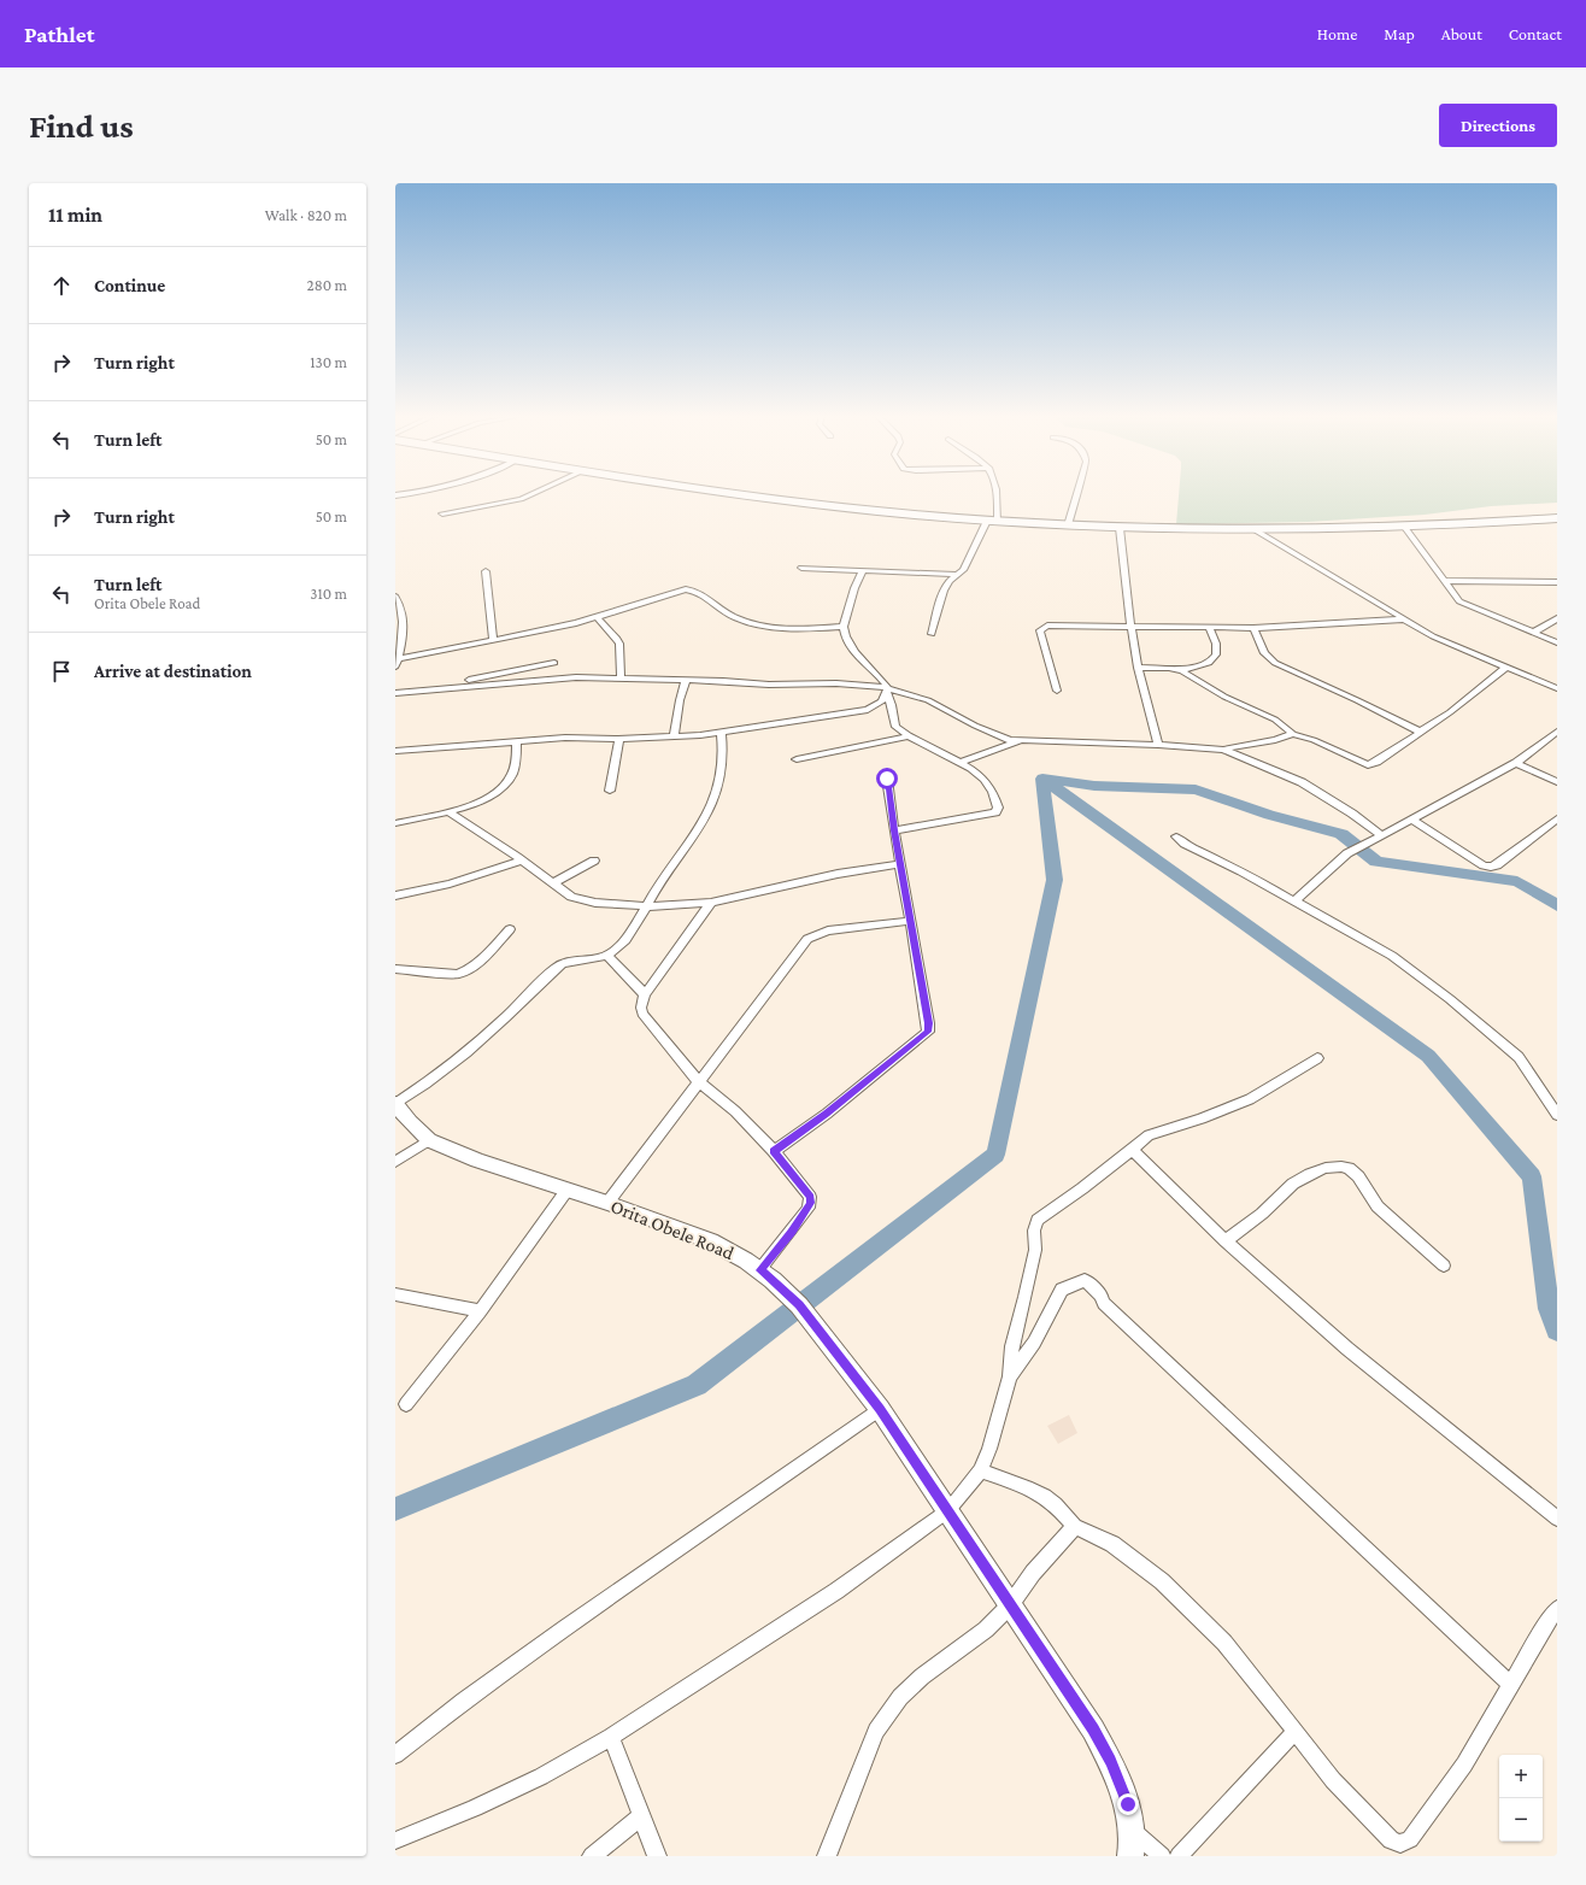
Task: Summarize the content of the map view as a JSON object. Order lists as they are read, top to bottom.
{
  "streets": {
    "main road": ["Orita Obele Road"]
  },
  "page": {
    "header": "Pathlet",
    "nav": [
      "Home",
      "Map",
      "About",
      "Contact"
    ],
    "buttons": "Directions",
    "title": "Find us",
    "heading": ["11 min", "Walk · 820 m"],
    "list": [
      ["Continue", "280 m"],
      ["Turn right", "130 m"],
      ["Turn left", "50 m"],
      ["Turn right", "50 m"],
      ["Turn left", "Orita Obele Road", "310 m"],
      "Arrive at destination"
    ],
    "map_buttons": ["+", "−"]
  }
}
